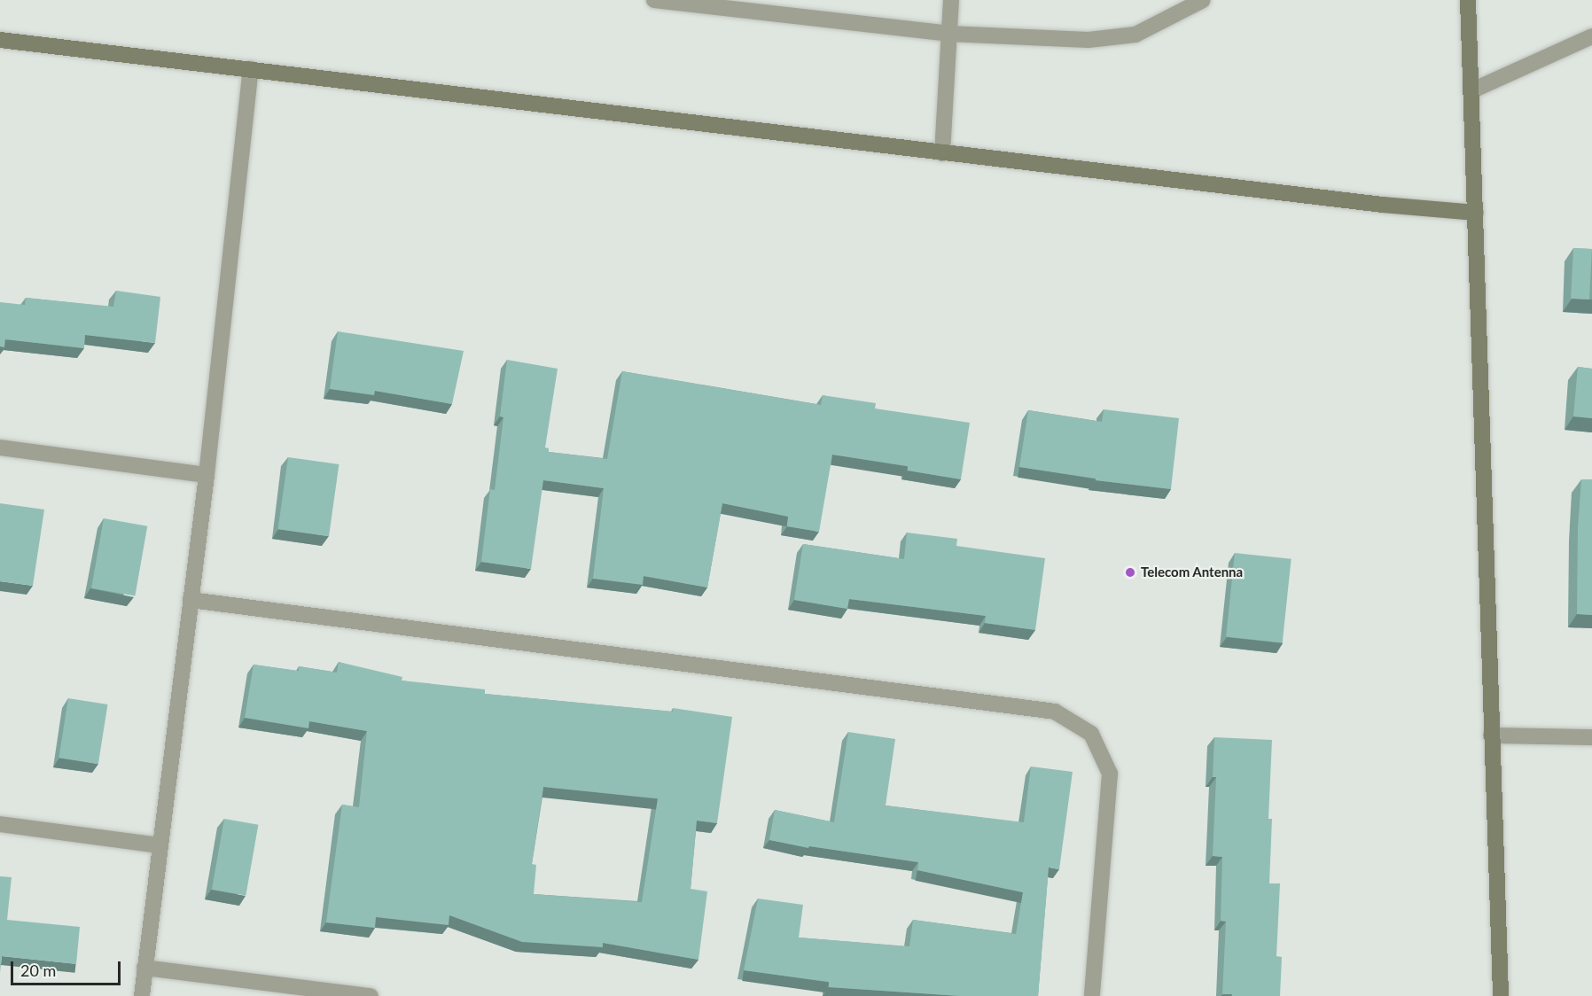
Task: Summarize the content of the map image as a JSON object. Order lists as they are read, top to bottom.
{
  "places": ["Telecom Antenna"],
  "scale_bar": "20 m"
}
